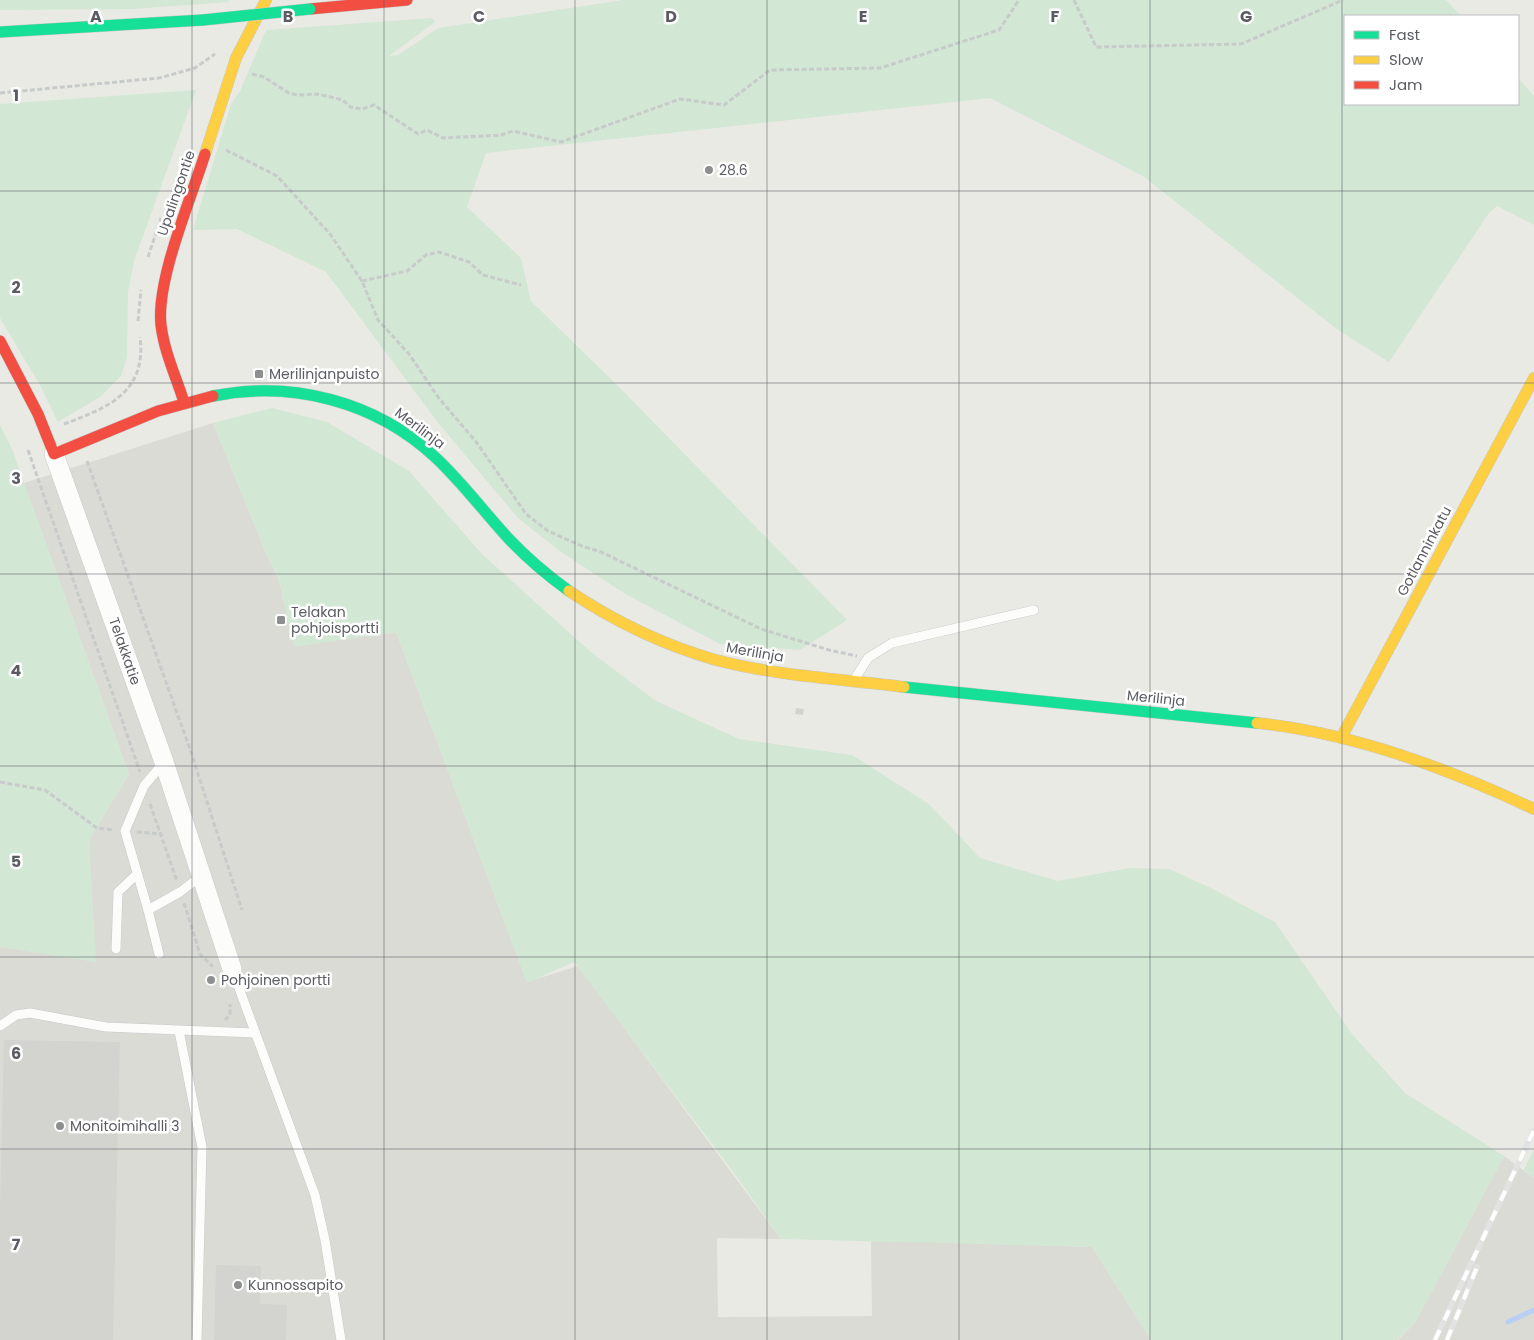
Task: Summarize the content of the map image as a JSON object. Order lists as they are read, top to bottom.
{
  "streets": {
    "street": [
      "Upalingontie",
      "Merilinja",
      "Gotlanninkatu",
      "Telakkatie"
    ]
  },
  "crossings": [
    ["Upalingontie", "Merilinja"],
    ["Merilinja", "Gotlanninkatu"],
    ["Merilinja", "Telakkatie"]
  ],
  "places": {
    "other": [
      "28.6",
      "Pohjoinen portti",
      "Monitoimihalli 3",
      "Kunnossapito"
    ],
    "transit": ["Merilinjanpuisto", "Telakan pohjoisportti"]
  },
  "legend": ["Fast", "Slow", "Jam"],
  "grid": {
    "columns": [
      "A",
      "B",
      "C",
      "D",
      "E",
      "F",
      "G"
    ],
    "rows": [
      "1",
      "2",
      "3",
      "4",
      "5",
      "6",
      "7"
    ]
  }
}
